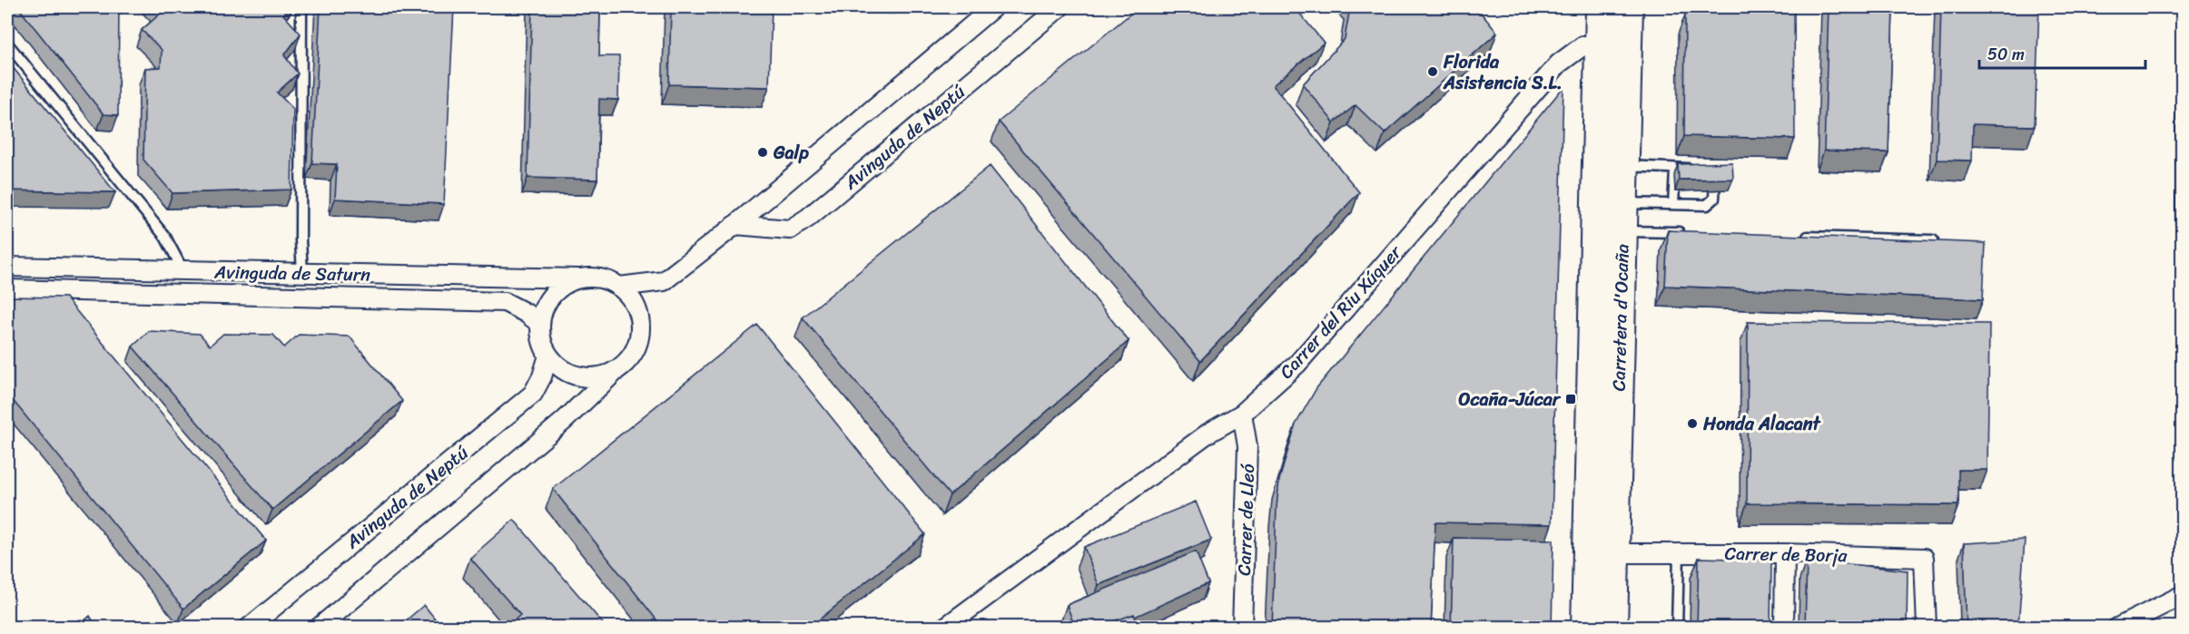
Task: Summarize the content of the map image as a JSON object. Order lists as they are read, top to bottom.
{
  "streets": {
    "main road": ["Carretera d'Ocaña"],
    "street": [
      "Avinguda de Neptú",
      "Avinguda de Saturn",
      "Carrer del Riu Xúquer",
      "Carrer de Lleó",
      "Carrer de Borja"
    ]
  },
  "crossings": [
    ["Avinguda de Neptú", "Avinguda de Saturn"],
    ["Carrer del Riu Xúquer", "Carretera d'Ocaña"],
    ["Carrer del Riu Xúquer", "Carrer de Lleó"],
    ["Carretera d'Ocaña", "Carrer de Borja"]
  ],
  "places": {
    "other": ["Florida Asistencia S.L.", "Galp", "Honda Alacant"],
    "transit": ["Ocaña-Júcar"]
  },
  "scale_bar": "50 m"
}
